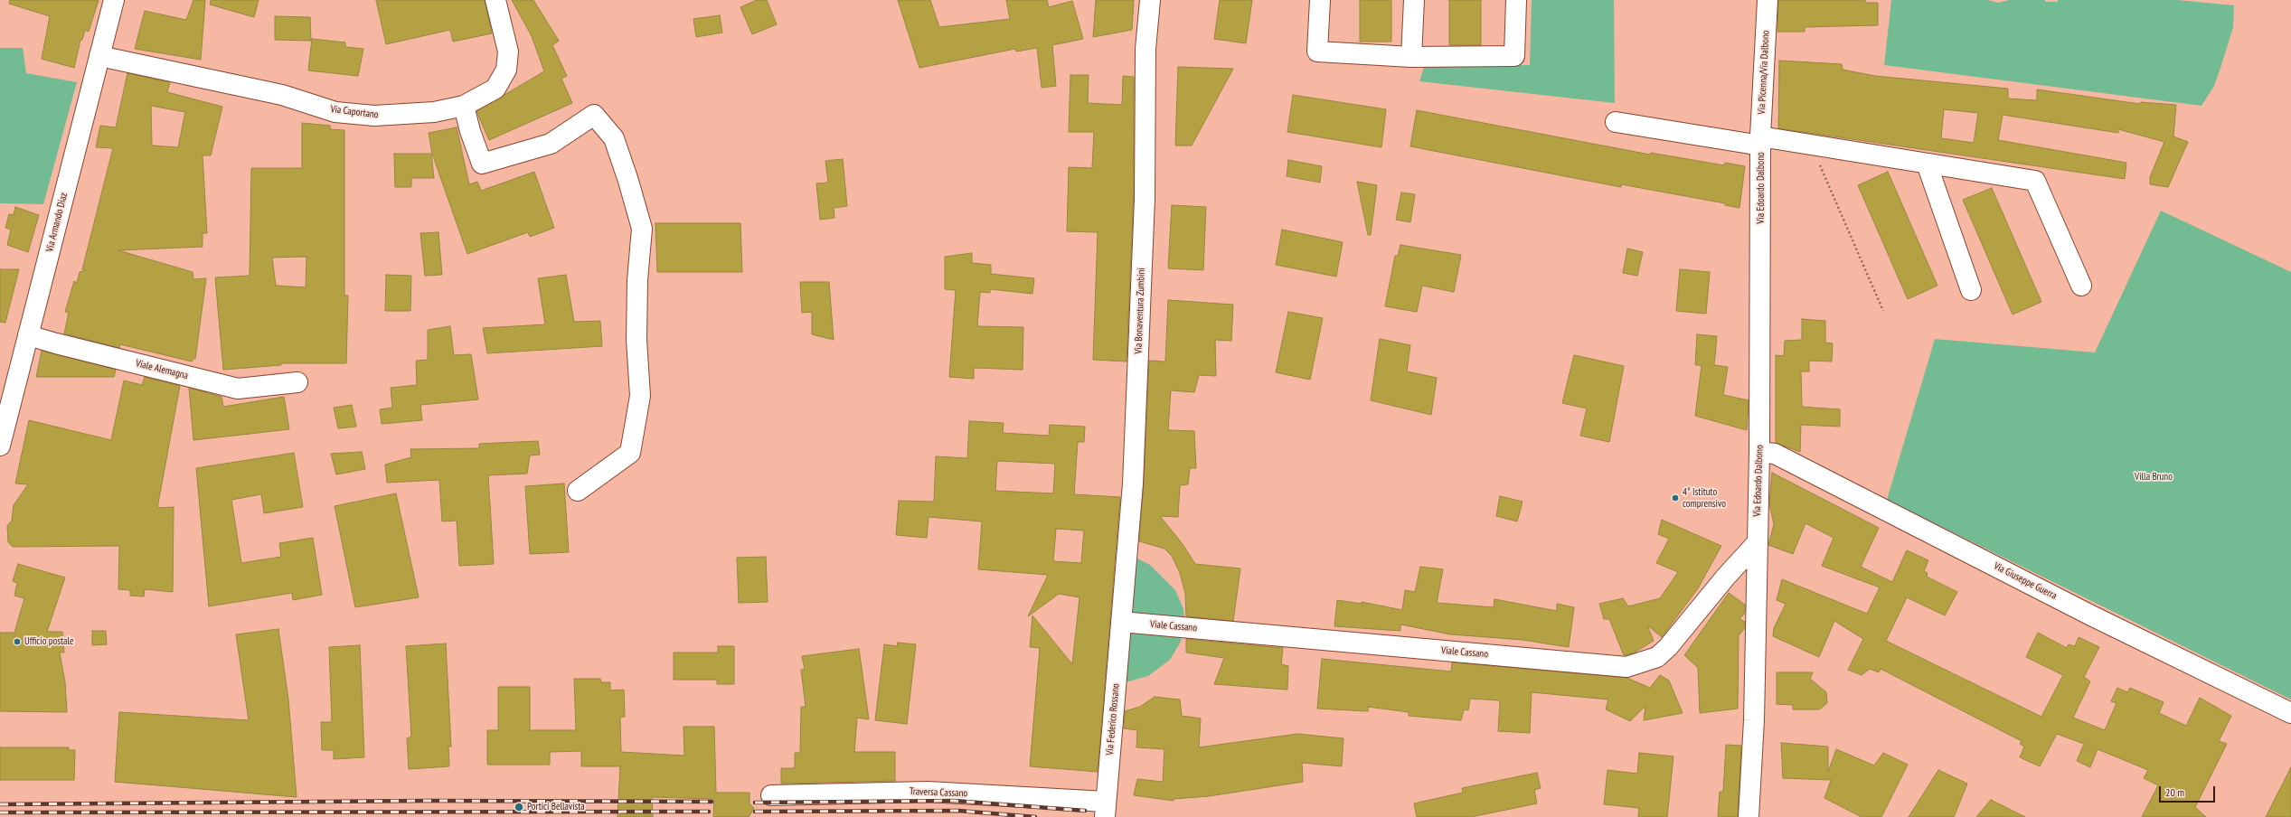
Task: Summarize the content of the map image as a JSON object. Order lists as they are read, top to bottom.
{
  "streets": {
    "street": [
      "Via Picenna/Via Dalbono",
      "Via Caportano",
      "Via Edoardo Dalbono",
      "Via Armando Diaz",
      "Via Bonaventura Zumbini",
      "Viale Alemagna",
      "Via Giuseppe Guerra",
      "Viale Cassano",
      "Via Federico Rossano",
      "Traversa Cassano"
    ]
  },
  "crossings": [
    ["Via Picenna/Via Dalbono", "Via Edoardo Dalbono"],
    ["Via Caportano", "Via Armando Diaz"],
    ["Via Edoardo Dalbono", "Via Giuseppe Guerra"],
    ["Via Edoardo Dalbono", "Viale Cassano"],
    ["Via Armando Diaz", "Viale Alemagna"],
    ["Via Bonaventura Zumbini", "Viale Cassano"],
    ["Via Bonaventura Zumbini", "Via Federico Rossano"],
    ["Viale Cassano", "Via Federico Rossano"],
    ["Via Federico Rossano", "Traversa Cassano"]
  ],
  "parks": ["Villa Bruno"],
  "places": ["4° Istituto comprensivo", "Ufficio postale", "Portici Bellavista"],
  "scale_bar": "20 m"
}
